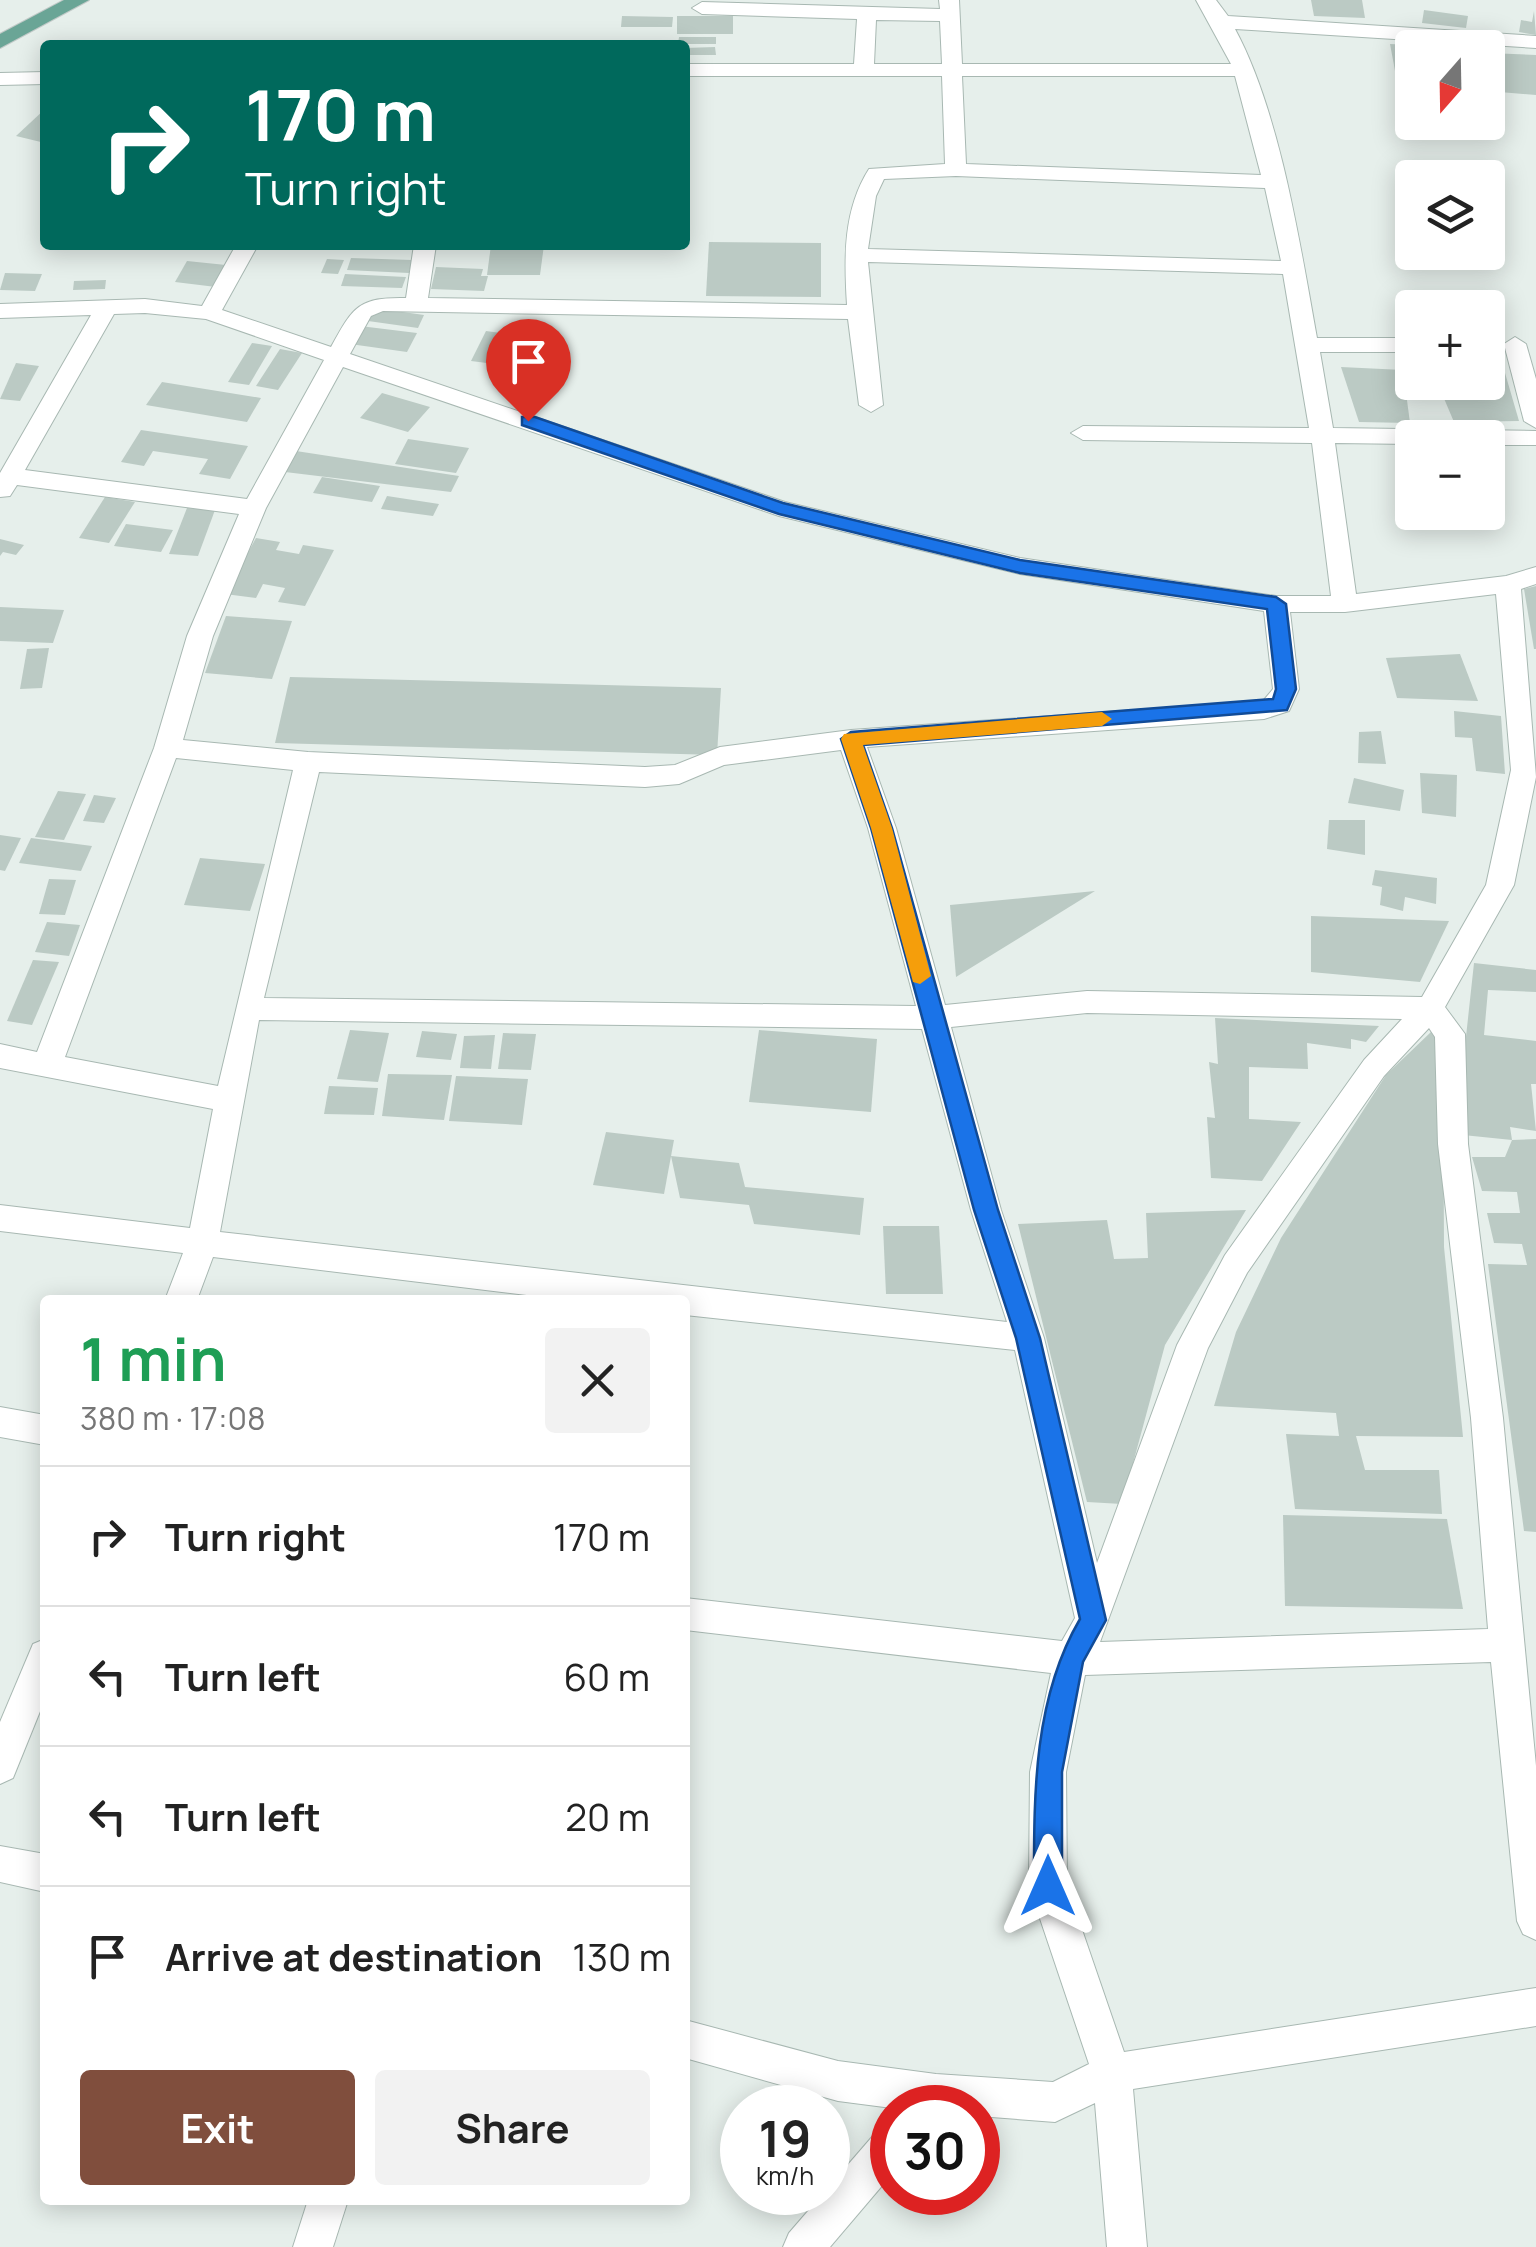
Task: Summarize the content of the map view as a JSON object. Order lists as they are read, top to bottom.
{
  "north": "bottom",
  "page": {
    "map_buttons": ["+", "−"],
    "turn": ["170 m", "Turn right"],
    "heading": ["1 min", "380 m · 17:08"],
    "list": [
      {
        "name": "Turn right",
        "value": "170 m"
      },
      {
        "name": "Turn left",
        "value": "60 m"
      },
      {
        "name": "Turn left",
        "value": "20 m"
      },
      {
        "name": "Arrive at destination",
        "value": "130 m"
      }
    ],
    "buttons": ["Exit", "Share"],
    "speed": "19 km/h",
    "limit": "30"
  }
}
